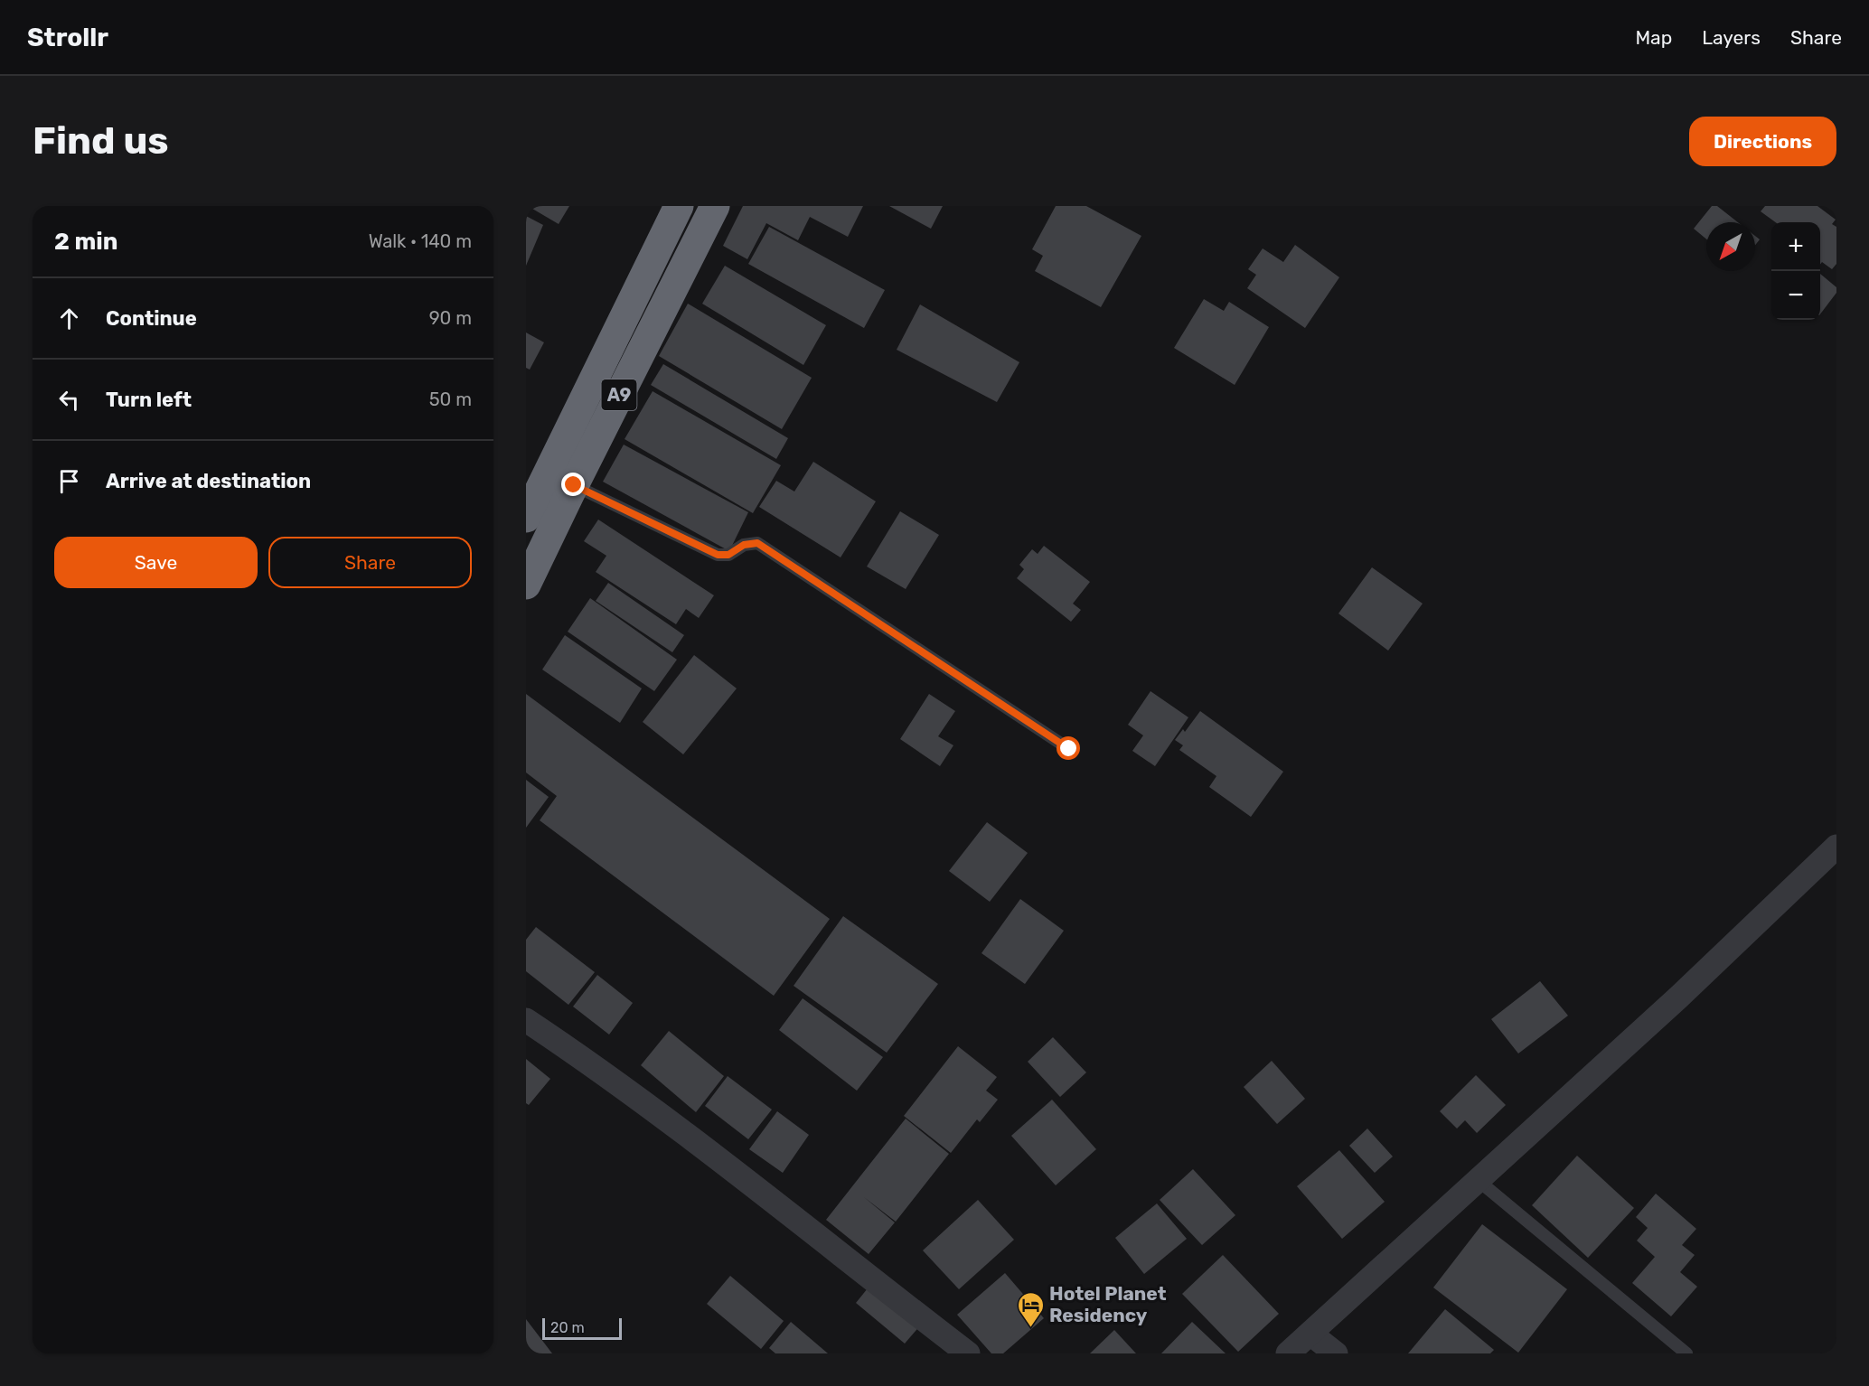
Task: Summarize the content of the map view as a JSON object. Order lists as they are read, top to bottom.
{
  "streets": {
    "highway": ["A9"]
  },
  "places": {
    "hotel": ["Hotel Planet Residency"]
  },
  "scale_bar": "20 m",
  "north": "bottom left",
  "page": {
    "header": "Strollr",
    "nav": ["Map", "Layers", "Share"],
    "buttons": [
      "Directions",
      ["Save", "Share"]
    ],
    "title": "Find us",
    "heading": ["2 min", "Walk · 140 m"],
    "map_buttons": ["+", "−"],
    "list": [
      ["Continue", "90 m"],
      ["Turn left", "50 m"],
      "Arrive at destination"
    ],
    "scale": "20 m"
  }
}
